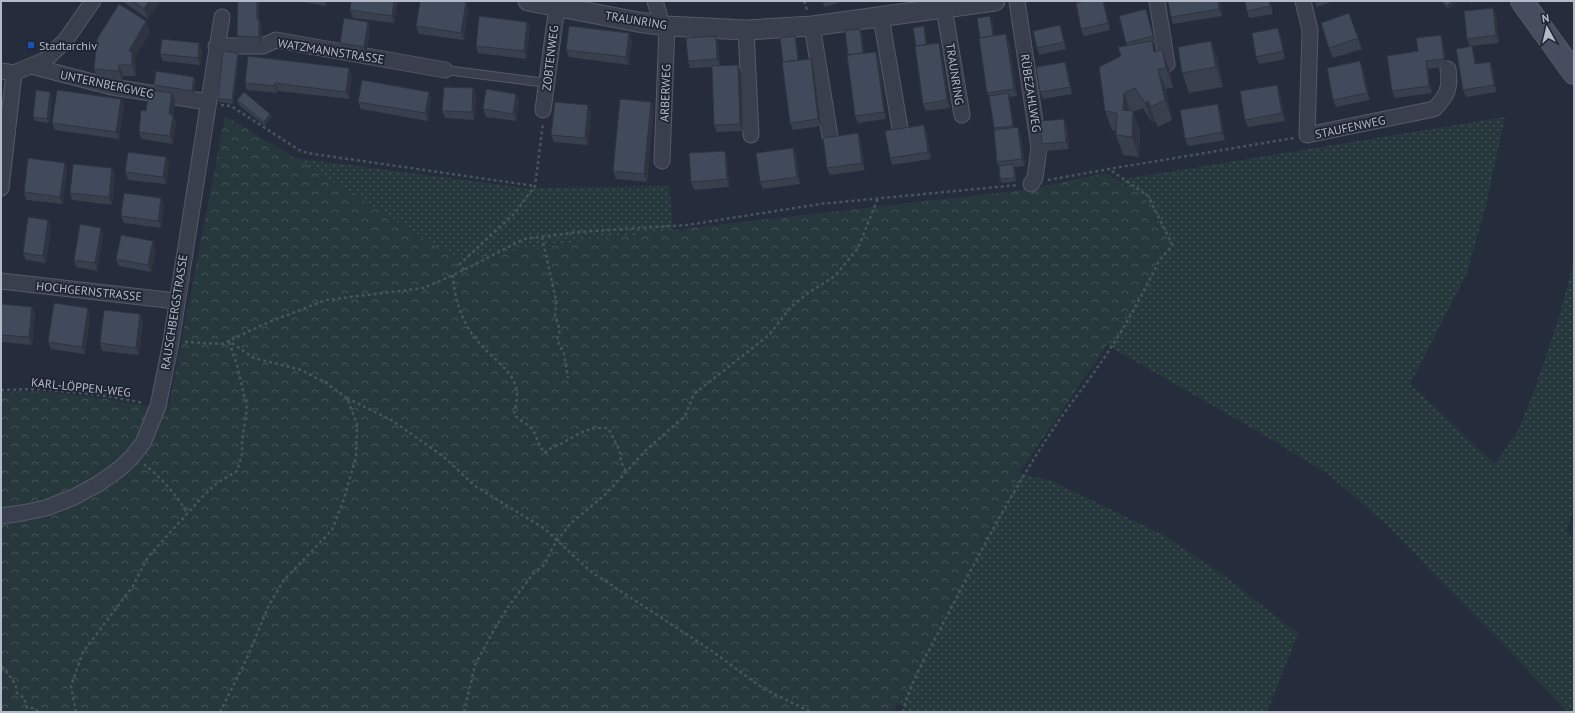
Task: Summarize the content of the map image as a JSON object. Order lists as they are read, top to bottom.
{
  "streets": {
    "street": [
      "TRAUNRING",
      "WATZMANNSTRASSE",
      "ZOBTENWEG",
      "UNTERNBERGWEG",
      "ARBERWEG",
      "RÜBEZAHLWEG",
      "STAUFENWEG",
      "HOCHGERNSTRASSE",
      "RAUSCHBERGSTRASSE"
    ],
    "path": ["KARL-LÖPPEN-WEG"]
  },
  "crossings": [
    ["TRAUNRING", "ZOBTENWEG"],
    ["TRAUNRING", "ARBERWEG"],
    ["WATZMANNSTRASSE", "RAUSCHBERGSTRASSE"],
    ["UNTERNBERGWEG", "RAUSCHBERGSTRASSE"],
    ["HOCHGERNSTRASSE", "RAUSCHBERGSTRASSE"],
    ["RAUSCHBERGSTRASSE", "KARL-LÖPPEN-WEG"]
  ],
  "places": {
    "transit": ["Stadtarchiv"]
  },
  "north": "top"
}
